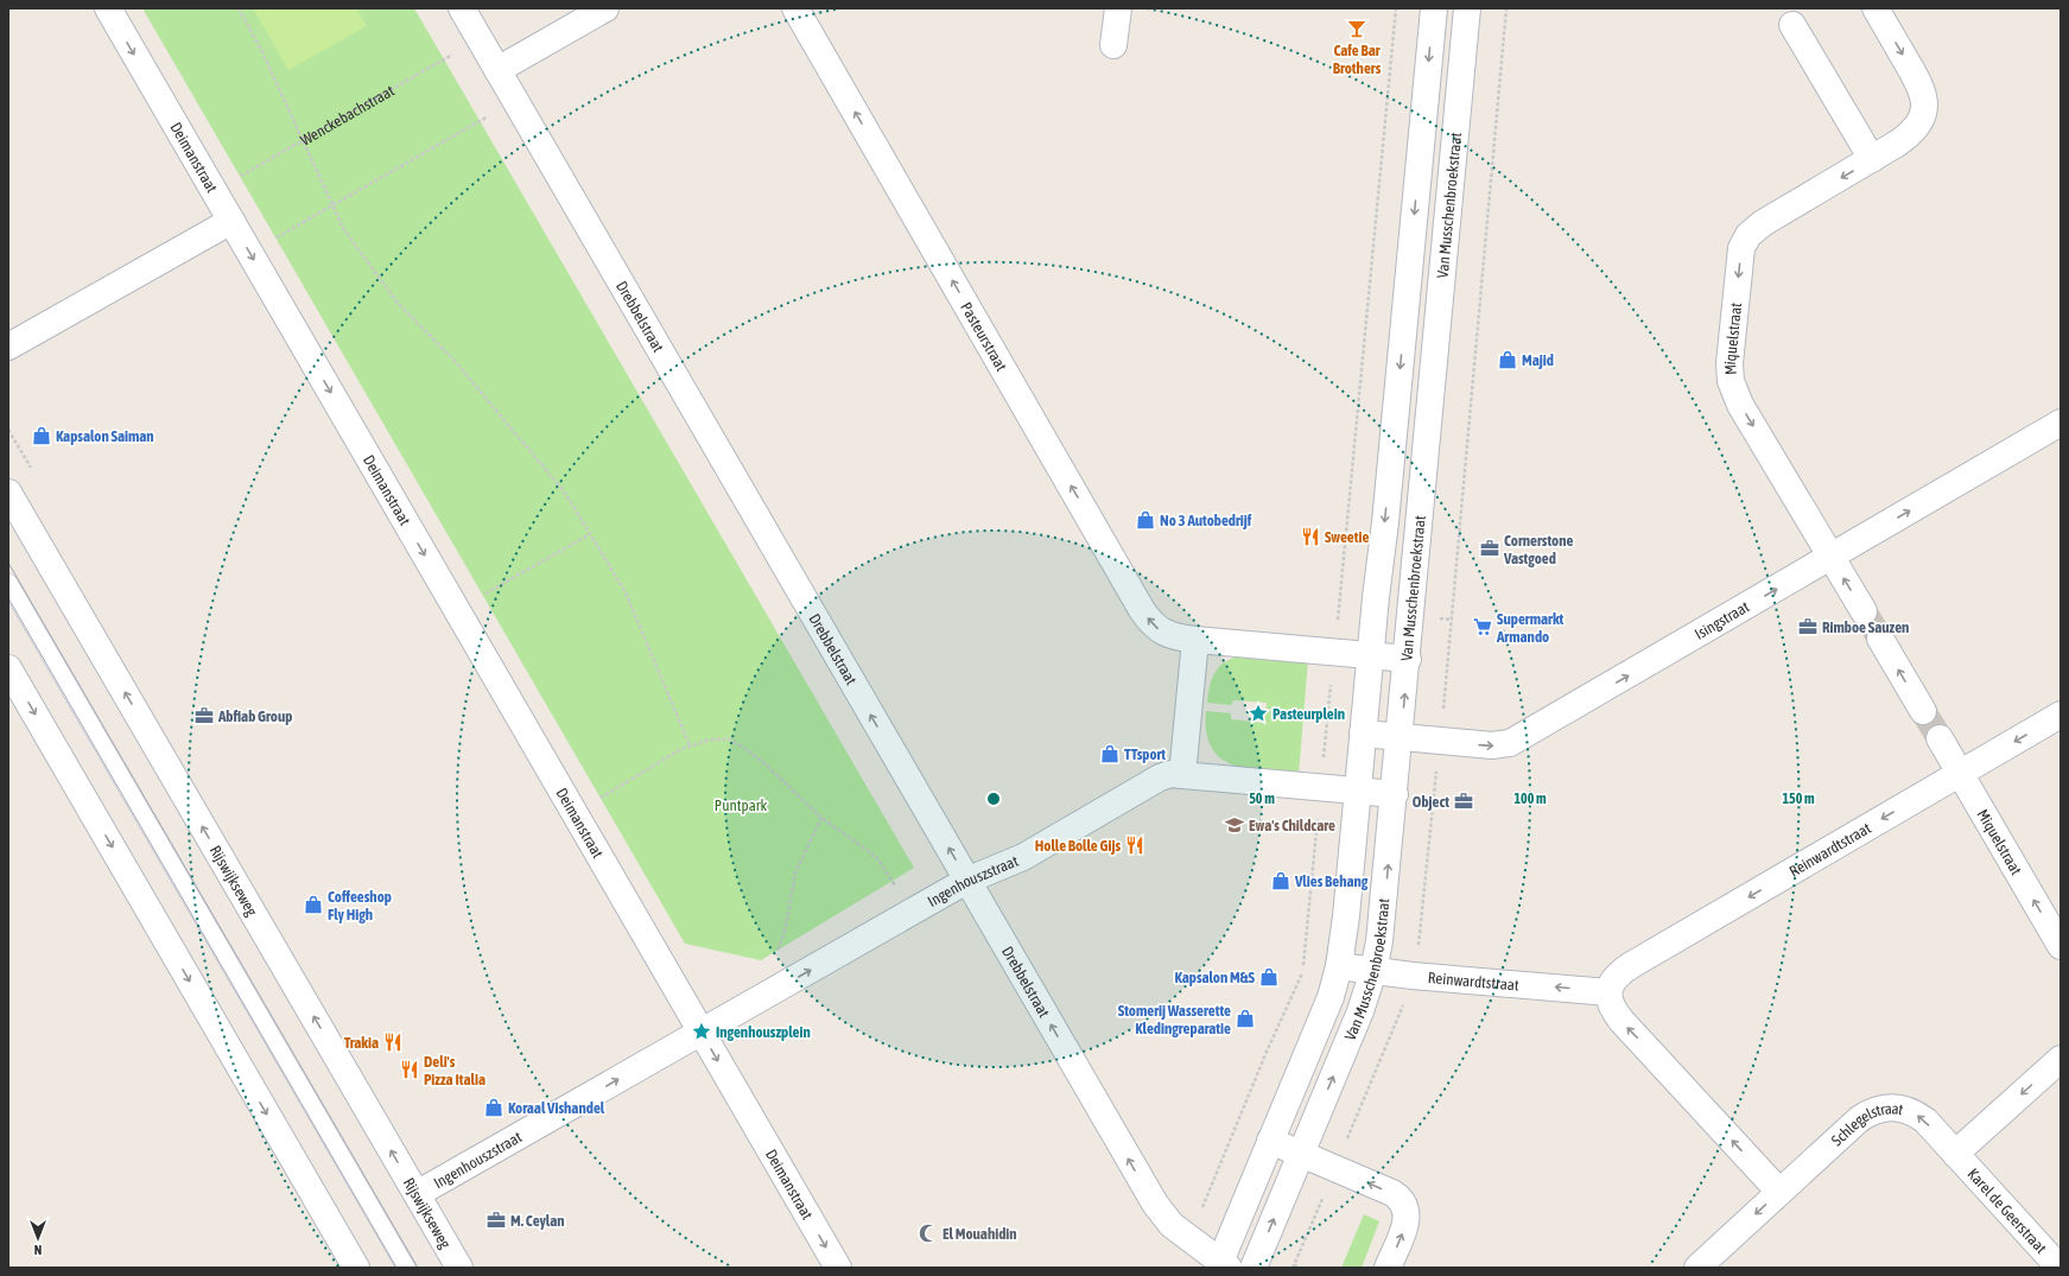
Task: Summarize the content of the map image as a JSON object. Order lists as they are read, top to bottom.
{
  "streets": {
    "street": [
      "Deimanstraat",
      "Van Musschenbroekstraat",
      "Drebbelstraat",
      "Pasteurstraat",
      "Miquelstraat",
      "Isingstraat",
      "Reinwardtstraat",
      "Rijswijkseweg",
      "Ingenhouszstraat",
      "Schlegelstraat",
      "Karel de Geerstraat"
    ],
    "path": ["Wenckebachstraat"]
  },
  "crossings": [
    ["Wenckebachstraat", "Deimanstraat"],
    ["Wenckebachstraat", "Drebbelstraat"],
    ["Deimanstraat", "Ingenhouszstraat"],
    ["Van Musschenbroekstraat", "Drebbelstraat"],
    ["Van Musschenbroekstraat", "Isingstraat"],
    ["Van Musschenbroekstraat", "Reinwardtstraat"],
    ["Drebbelstraat", "Ingenhouszstraat"],
    ["Miquelstraat", "Isingstraat"],
    ["Miquelstraat", "Reinwardtstraat"],
    ["Rijswijkseweg", "Ingenhouszstraat"],
    ["Schlegelstraat", "Karel de Geerstraat"]
  ],
  "one_way": [
    "Deimanstraat",
    "Drebbelstraat",
    "Pasteurstraat",
    "Isingstraat",
    "Reinwardtstraat",
    "Ingenhouszstraat",
    "Schlegelstraat"
  ],
  "parks": ["Puntpark"],
  "places": {
    "bar": ["Cafe Bar Brothers"],
    "shop": [
      "Majid",
      "Kapsalon Saiman",
      "No 3 Autobedrijf",
      "TTsport",
      "Vlies Behang",
      "Coffeeshop Fly High",
      "Kapsalon M&S",
      "Stomerij Wasserette Kledingreparatie",
      "Koraal Vishandel"
    ],
    "restaurant": [
      "Sweetie",
      "Holle Bolle Gijs",
      "Trakia",
      "Deli's Pizza Italia"
    ],
    "office": [
      "Cornerstone Vastgoed",
      "Rimboe Sauzen",
      "Abfiab Group",
      "Object",
      "M. Ceylan"
    ],
    "supermarket": ["Supermarkt Armando"],
    "place": ["Pasteurplein", "Ingenhouszplein"],
    "school or university": ["Ewa's Childcare"],
    "mosque": ["El Mouahidin"]
  },
  "north": "bottom",
  "rings": ["50 m", "100 m", "150 m"]
}
